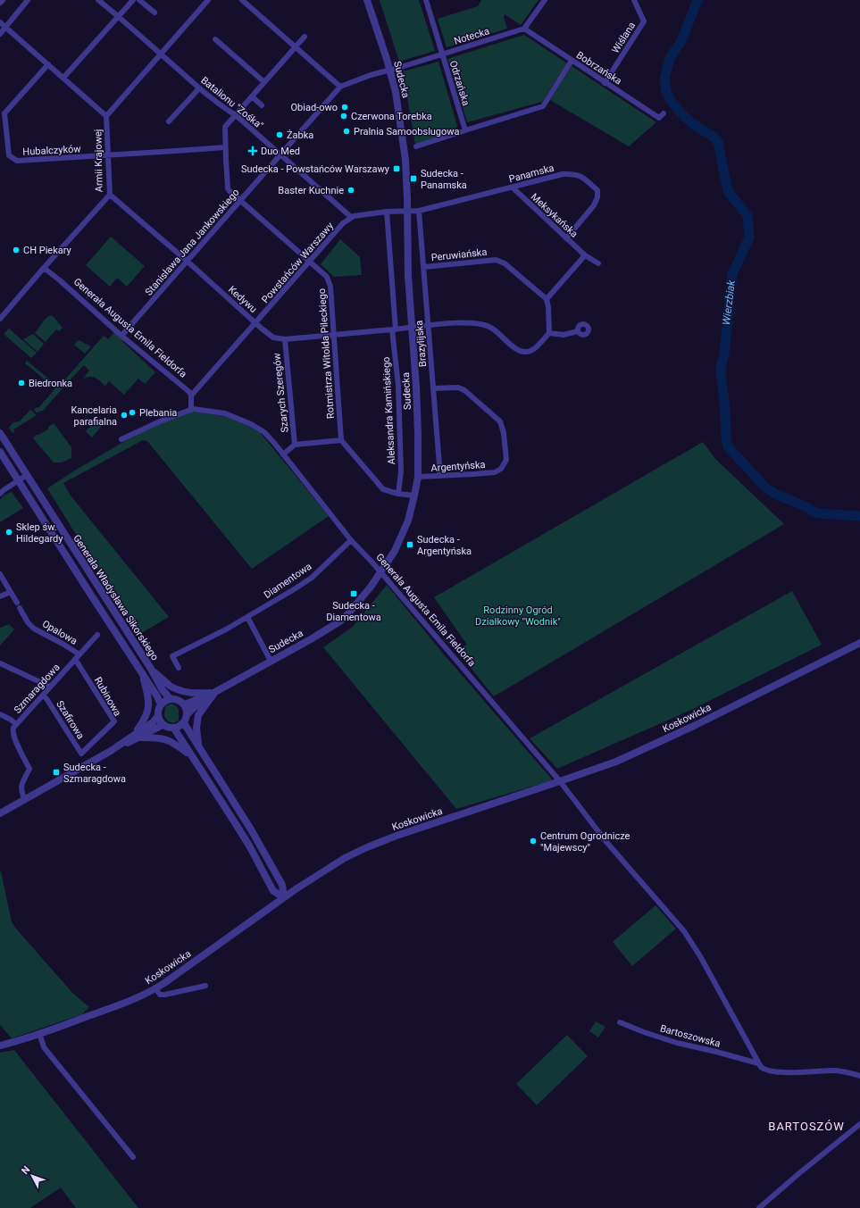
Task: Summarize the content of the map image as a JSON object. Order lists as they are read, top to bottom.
{
  "streets": {
    "street": [
      "Notecka",
      "Wiślana",
      "Bobrzańska",
      "Sudecka",
      "Odrzańska",
      "Batalionu \"Zośka\"",
      "Hubalczyków",
      "Armii Krajowej",
      "Panamska",
      "Meksykańska",
      "Stanisława Jana Jankowskiego",
      "Peruwiańska",
      "Powstańców Warszawy",
      "Kedywu",
      "Generała Augusta Emila Fieldorfa",
      "Brazylijska",
      "Rotmistrza Witolda Pileckiego",
      "Szarych Szeregów",
      "Aleksandra Kamińskiego",
      "Argentyńska",
      "Diamentowa",
      "Generała Władysława Sikorskiego",
      "Opalowa",
      "Szmaragdowa",
      "Rubinowa",
      "Koskowicka",
      "Szafirowa",
      "Bartoszowska"
    ]
  },
  "crossings": [
    ["Notecka", "Bobrzańska"],
    ["Notecka", "Sudecka"],
    ["Notecka", "Odrzańska"],
    ["Notecka", "Stanisława Jana Jankowskiego"],
    ["Wiślana", "Bobrzańska"],
    ["Sudecka", "Panamska"],
    ["Sudecka", "Stanisława Jana Jankowskiego"],
    ["Sudecka", "Generała Augusta Emila Fieldorfa"],
    ["Sudecka", "Argentyńska"],
    ["Sudecka", "Generała Władysława Sikorskiego"],
    ["Batalionu \"Zośka\"", "Armii Krajowej"],
    ["Batalionu \"Zośka\"", "Stanisława Jana Jankowskiego"],
    ["Batalionu \"Zośka\"", "Powstańców Warszawy"],
    ["Batalionu \"Zośka\"", "Rotmistrza Witolda Pileckiego"],
    ["Hubalczyków", "Armii Krajowej"],
    ["Hubalczyków", "Rotmistrza Witolda Pileckiego"],
    ["Armii Krajowej", "Kedywu"],
    ["Armii Krajowej", "Generała Augusta Emila Fieldorfa"],
    ["Panamska", "Meksykańska"],
    ["Panamska", "Brazylijska"],
    ["Stanisława Jana Jankowskiego", "Kedywu"],
    ["Stanisława Jana Jankowskiego", "Generała Augusta Emila Fieldorfa"],
    ["Stanisława Jana Jankowskiego", "Rotmistrza Witolda Pileckiego"],
    ["Peruwiańska", "Brazylijska"],
    ["Powstańców Warszawy", "Kedywu"],
    ["Powstańców Warszawy", "Generała Augusta Emila Fieldorfa"],
    ["Powstańców Warszawy", "Rotmistrza Witolda Pileckiego"],
    ["Kedywu", "Rotmistrza Witolda Pileckiego"],
    ["Kedywu", "Szarych Szeregów"],
    ["Kedywu", "Aleksandra Kamińskiego"],
    ["Generała Augusta Emila Fieldorfa", "Szarych Szeregów"],
    ["Generała Augusta Emila Fieldorfa", "Diamentowa"],
    ["Generała Augusta Emila Fieldorfa", "Koskowicka"],
    ["Generała Augusta Emila Fieldorfa", "Bartoszowska"],
    ["Brazylijska", "Argentyńska"],
    ["Rotmistrza Witolda Pileckiego", "Szarych Szeregów"],
    ["Opalowa", "Szmaragdowa"],
    ["Opalowa", "Rubinowa"],
    ["Szmaragdowa", "Rubinowa"],
    ["Szmaragdowa", "Szafirowa"],
    ["Rubinowa", "Szafirowa"]
  ],
  "districts": ["BARTOSZÓW"],
  "water": ["Wierzbiak"],
  "parks": ["Rodzinny Ogród Działkowy \"Wodnik\""],
  "places": {
    "other": [
      "Obiad-owo",
      "Czerwona Torebka",
      "Pralnia Samoobslugowa",
      "Żabka",
      "Baster Kuchnie",
      "CH Piekary",
      "Biedronka",
      "Plebania",
      "Kancelaria parafialna",
      "Sklep św. Hildegardy",
      "Centrum Ogrodnicze \"Majewscy\""
    ],
    "health": ["Duo Med"],
    "transit": [
      "Sudecka - Powstańców Warszawy",
      "Sudecka - Panamska",
      "Sudecka - Argentyńska",
      "Sudecka - Diamentowa",
      "Sudecka - Szmaragdowa"
    ]
  },
  "north": "top left"
}
